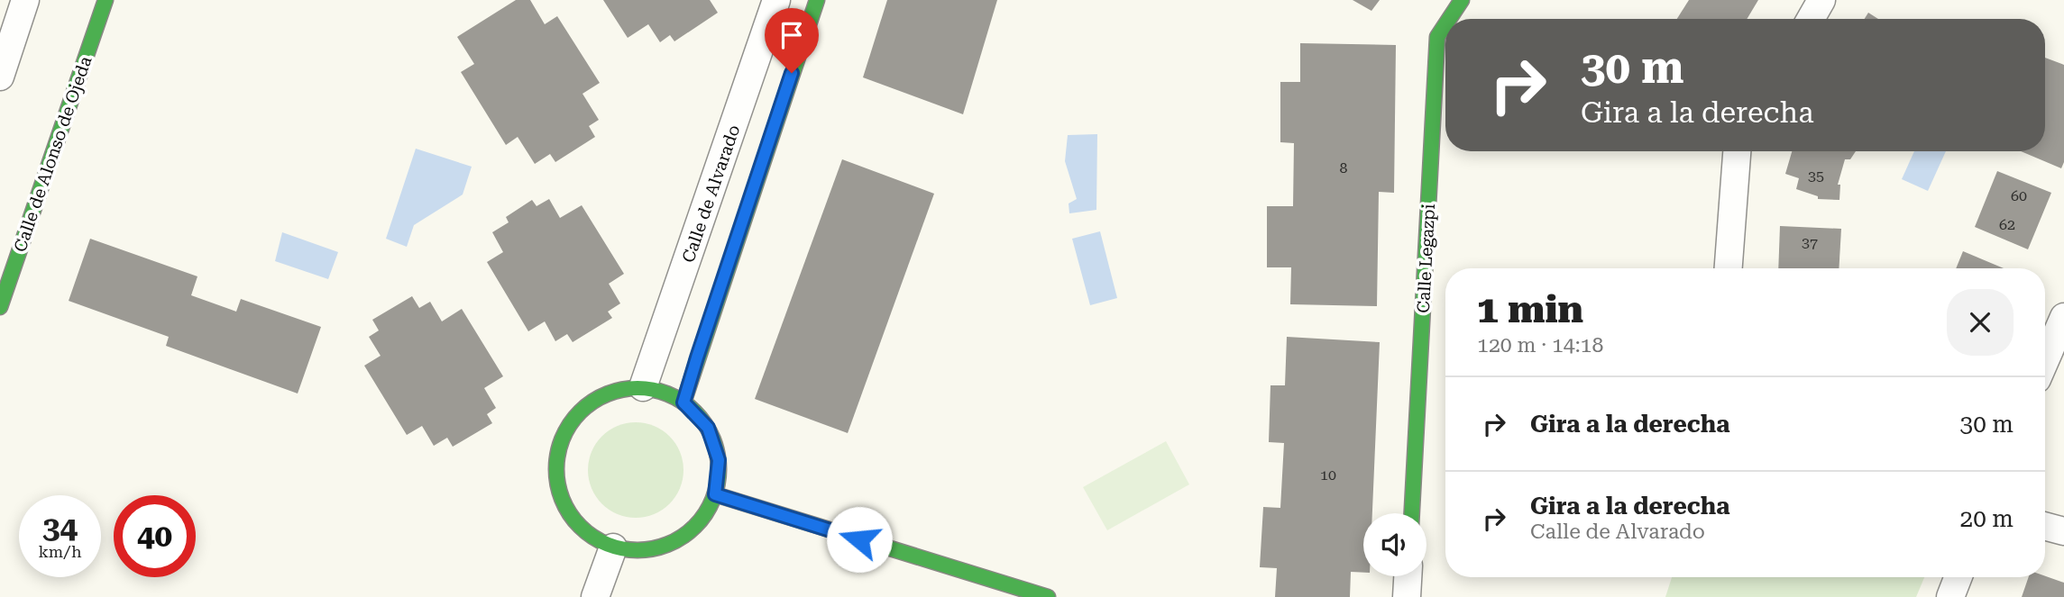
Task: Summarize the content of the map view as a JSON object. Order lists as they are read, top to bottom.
{
  "streets": {
    "street": ["Calle de Alonso de Ojeda", "Calle de Alvarado", "Calle Legazpi"]
  },
  "house_numbers": [
    "8",
    "35",
    "60",
    "62",
    "37",
    "10"
  ],
  "page": {
    "turn": ["30 m", "Gira a la derecha"],
    "heading": ["1 min", "120 m · 14:18"],
    "list": [
      {
        "name": "Gira a la derecha",
        "value": "30 m"
      },
      {
        "name": "Gira a la derecha",
        "note": "Calle de Alvarado",
        "value": "20 m"
      }
    ],
    "speed": "34 km/h",
    "limit": "40"
  }
}
